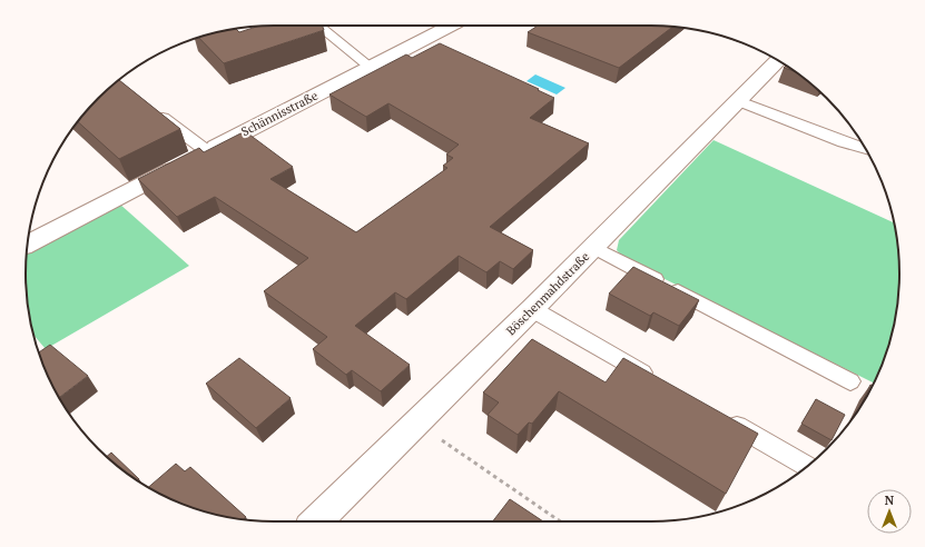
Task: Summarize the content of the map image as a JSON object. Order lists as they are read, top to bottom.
{
  "streets": {
    "street": ["Schännisstraße", "Böschenmahdstraße"]
  },
  "north": "top"
}
